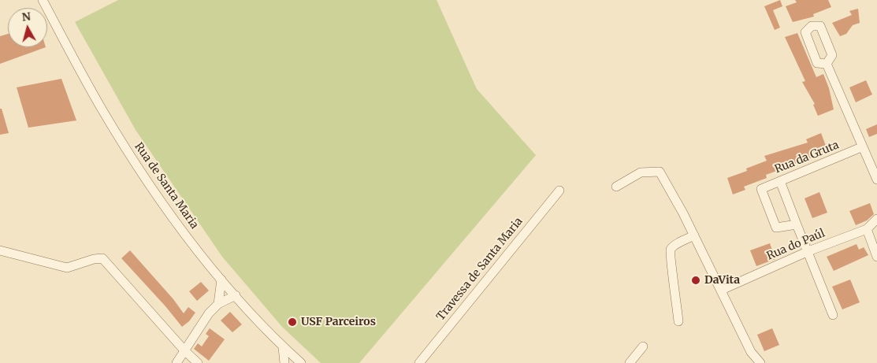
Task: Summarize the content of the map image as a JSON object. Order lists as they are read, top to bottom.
{
  "streets": {
    "street": [
      "Rua da Gruta",
      "Rua de Santa Maria",
      "Rua do Paúl",
      "Travessa de Santa Maria"
    ]
  },
  "places": ["DaVita", "USF Parceiros"],
  "north": "top"
}
